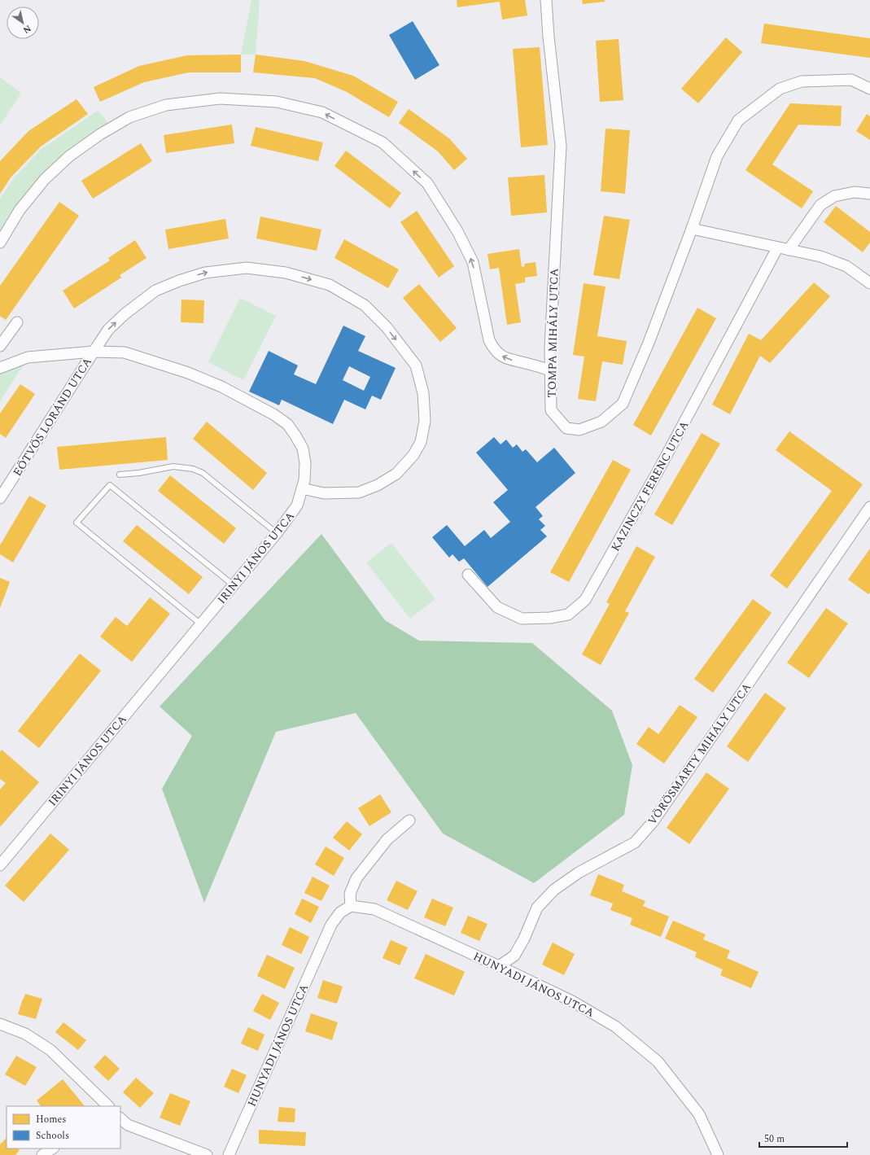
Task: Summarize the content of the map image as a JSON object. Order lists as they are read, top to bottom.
{
  "streets": {
    "street": [
      "TOMPA MIHÁLY UTCA",
      "EÖTVÖS LORÁND UTCA",
      "KAZINCZY FERENC UTCA",
      "IRINYI JÁNOS UTCA",
      "VÖRÖSMARTY MIHÁLY UTCA",
      "HUNYADI JÁNOS UTCA"
    ]
  },
  "crossings": [
    ["EÖTVÖS LORÁND UTCA", "IRINYI JÁNOS UTCA"],
    ["VÖRÖSMARTY MIHÁLY UTCA", "HUNYADI JÁNOS UTCA"]
  ],
  "legend": ["Homes", "Schools"],
  "scale_bar": "50 m",
  "north": "bottom right"
}
